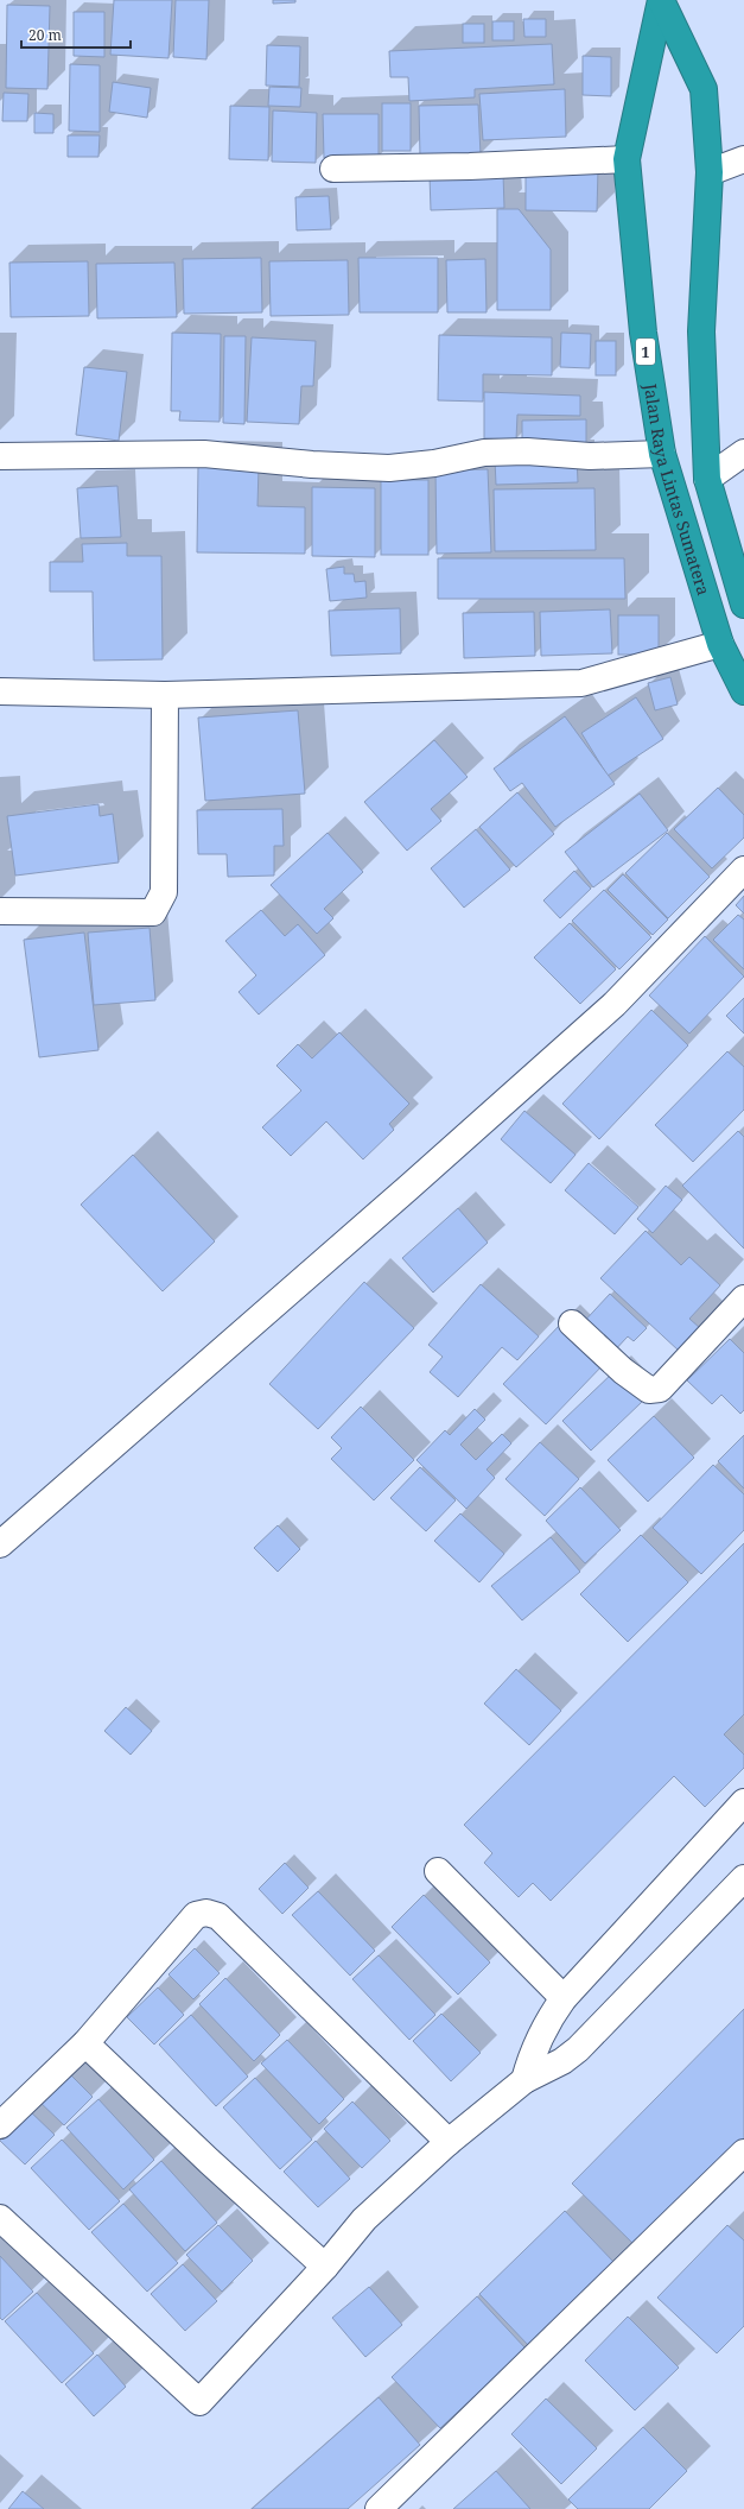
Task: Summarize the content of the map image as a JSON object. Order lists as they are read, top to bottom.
{
  "streets": {
    "highway": ["1", "Jalan Raya Lintas Sumatera"]
  },
  "scale_bar": "20 m"
}
